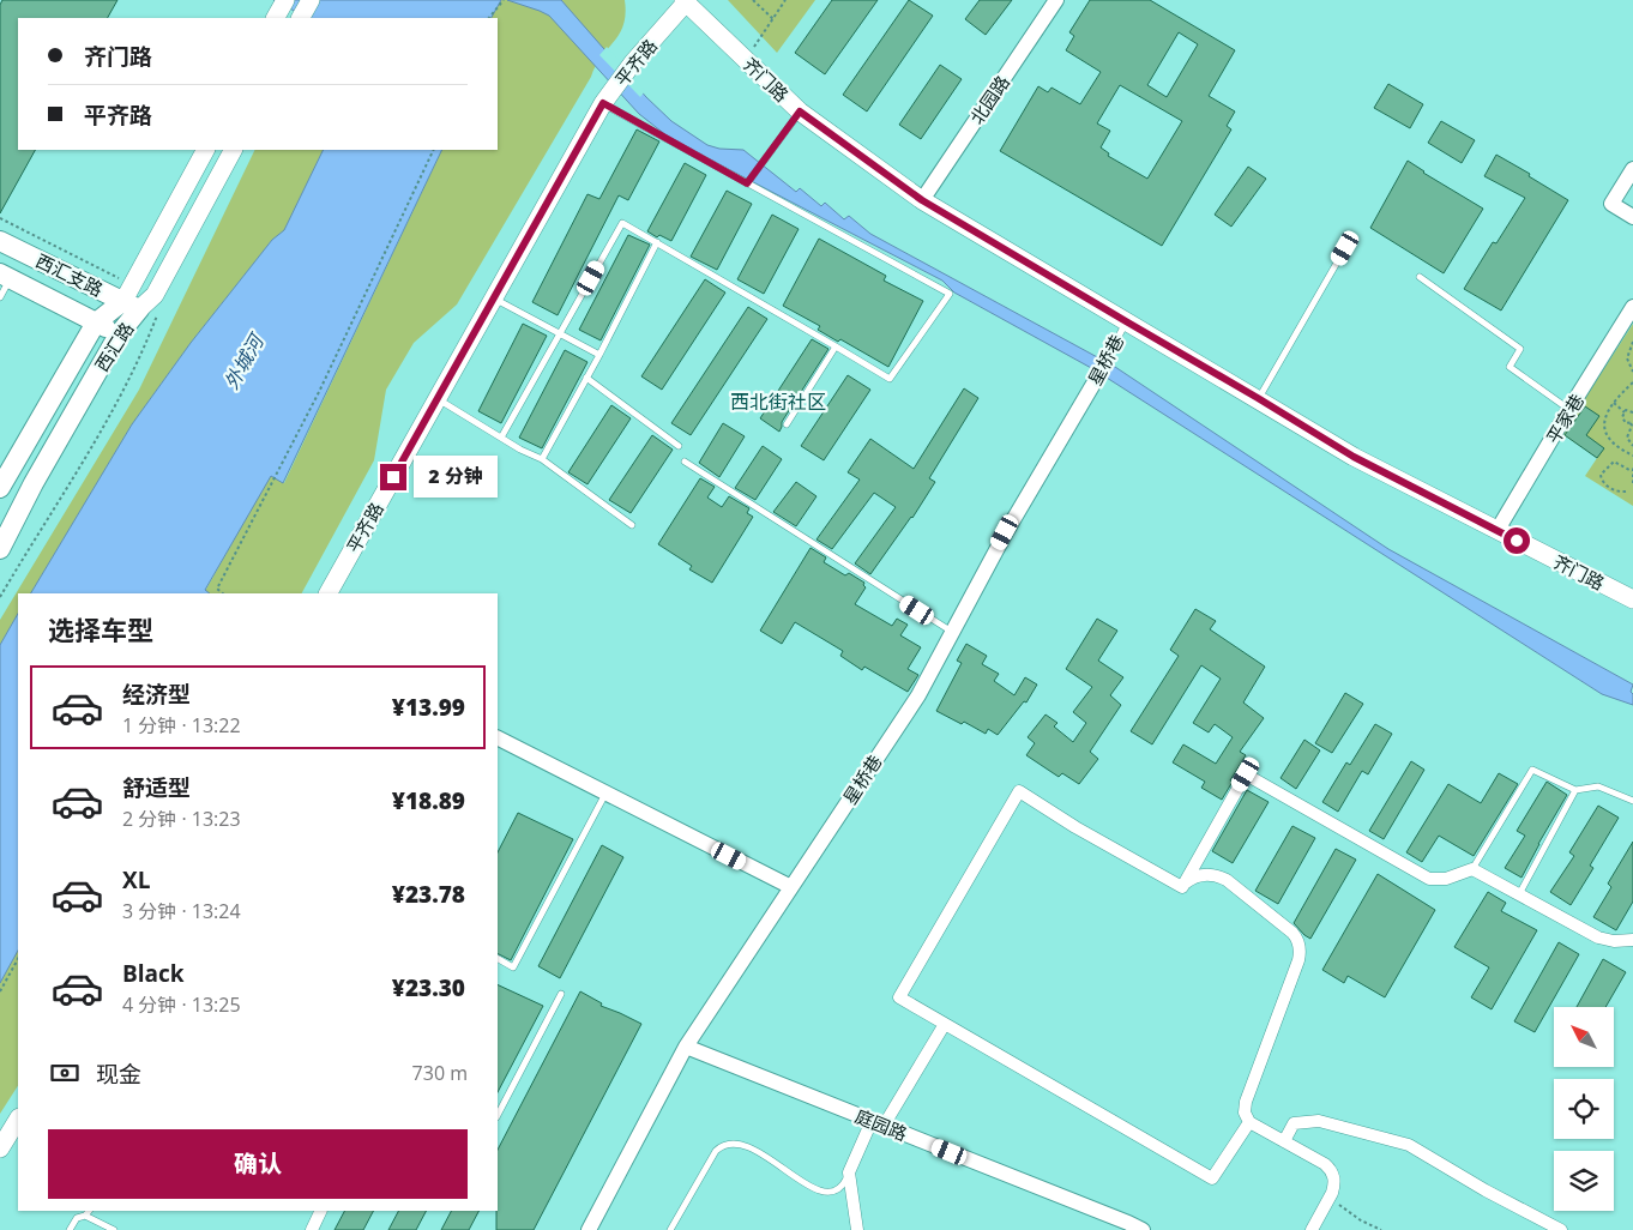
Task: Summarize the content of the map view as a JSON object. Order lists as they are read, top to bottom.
{
  "streets": {
    "main road": [
      "平齐路",
      "齐门路",
      "西汇支路",
      "西汇路"
    ],
    "street": [
      "北园路",
      "星桥巷",
      "平家巷",
      "庭园路"
    ]
  },
  "crossings": [
    ["平齐路", "齐门路"],
    ["齐门路", "北园路"],
    ["齐门路", "星桥巷"],
    ["齐门路", "平家巷"],
    ["西汇支路", "西汇路"],
    ["星桥巷", "庭园路"]
  ],
  "districts": ["西北街社区"],
  "water": ["外城河"],
  "north": "top left",
  "page": {
    "banner": ["齐门路", "平齐路"],
    "bubble": "2 分钟",
    "heading": "选择车型",
    "list": [
      {
        "name": "经济型",
        "note": "1 分钟 · 13:22",
        "value": "¥13.99"
      },
      {
        "name": "舒适型",
        "note": "2 分钟 · 13:23",
        "value": "¥18.89"
      },
      {
        "name": "XL",
        "note": "3 分钟 · 13:24",
        "value": "¥23.78"
      },
      {
        "name": "Black",
        "note": "4 分钟 · 13:25",
        "value": "¥23.30"
      }
    ],
    "pay": ["现金", "730 m"],
    "buttons": "确认"
  }
}
